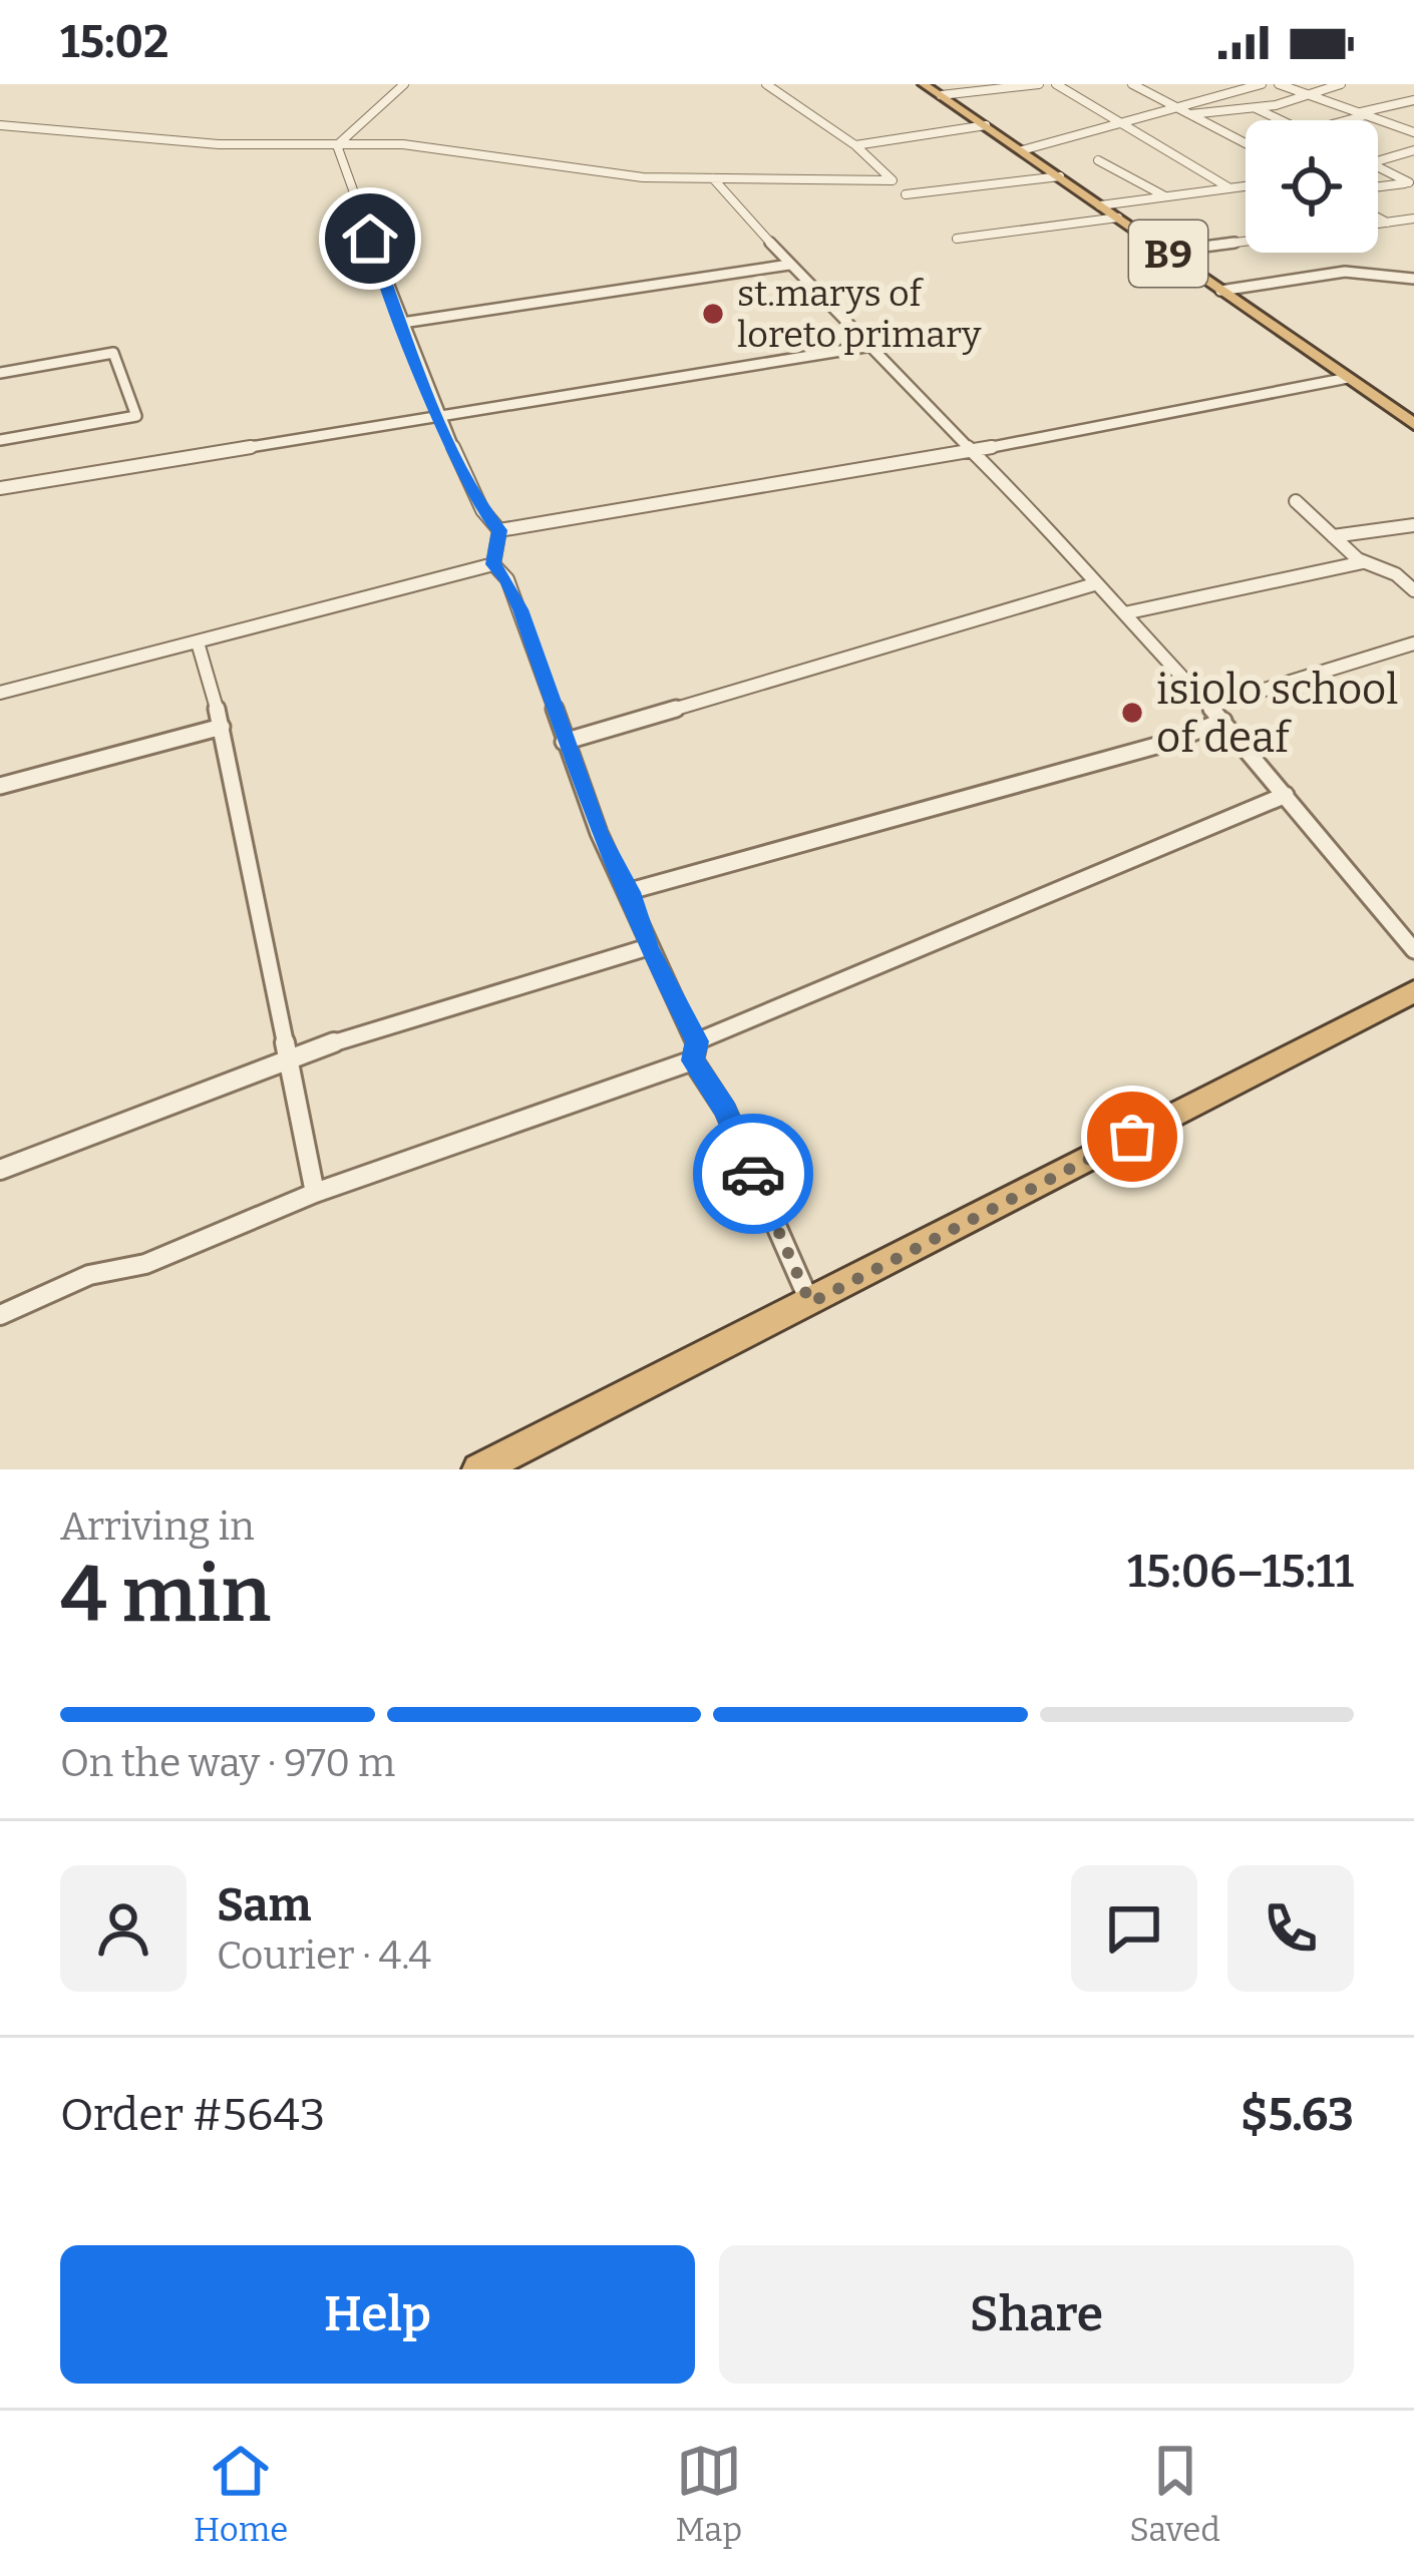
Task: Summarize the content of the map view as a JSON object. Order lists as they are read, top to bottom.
{
  "streets": {
    "highway": ["B9"]
  },
  "places": ["st.marys of loreto primary", "isiolo school of deaf"],
  "page": {
    "status": "15:02",
    "heading": ["4 min", "Arriving in", "15:06–15:11"],
    "panel": [
      "Sam",
      "Courier · 4.4",
      "Order #5643",
      "$5.63"
    ],
    "bar": "On the way · 970 m",
    "buttons": ["Help", "Share"],
    "tabs": ["Home", "Map", "Saved"]
  }
}
